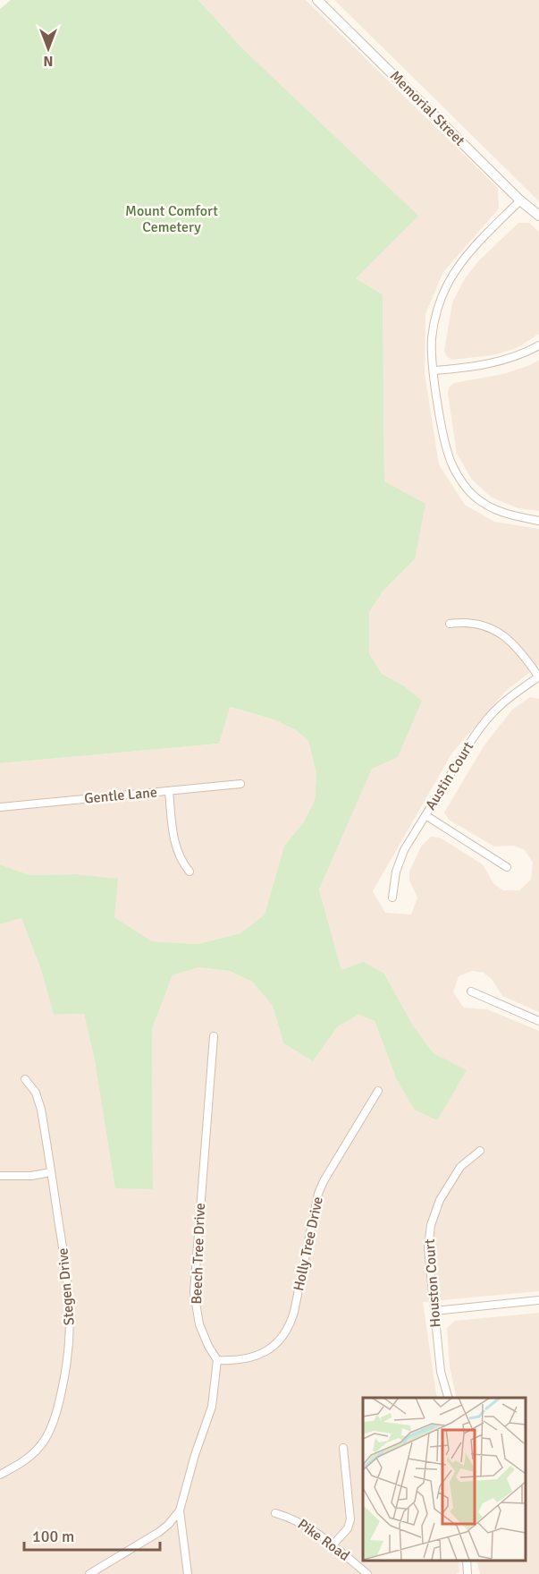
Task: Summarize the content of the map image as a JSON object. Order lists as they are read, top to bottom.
{
  "streets": {
    "street": [
      "Memorial Street",
      "Austin Court",
      "Gentle Lane",
      "Holly Tree Drive",
      "Beech Tree Drive",
      "Houston Court",
      "Stegen Drive",
      "Pike Road"
    ]
  },
  "crossings": [
    ["Holly Tree Drive", "Beech Tree Drive"]
  ],
  "parks": ["Mount Comfort Cemetery"],
  "scale_bar": "100 m",
  "north": "bottom"
}
